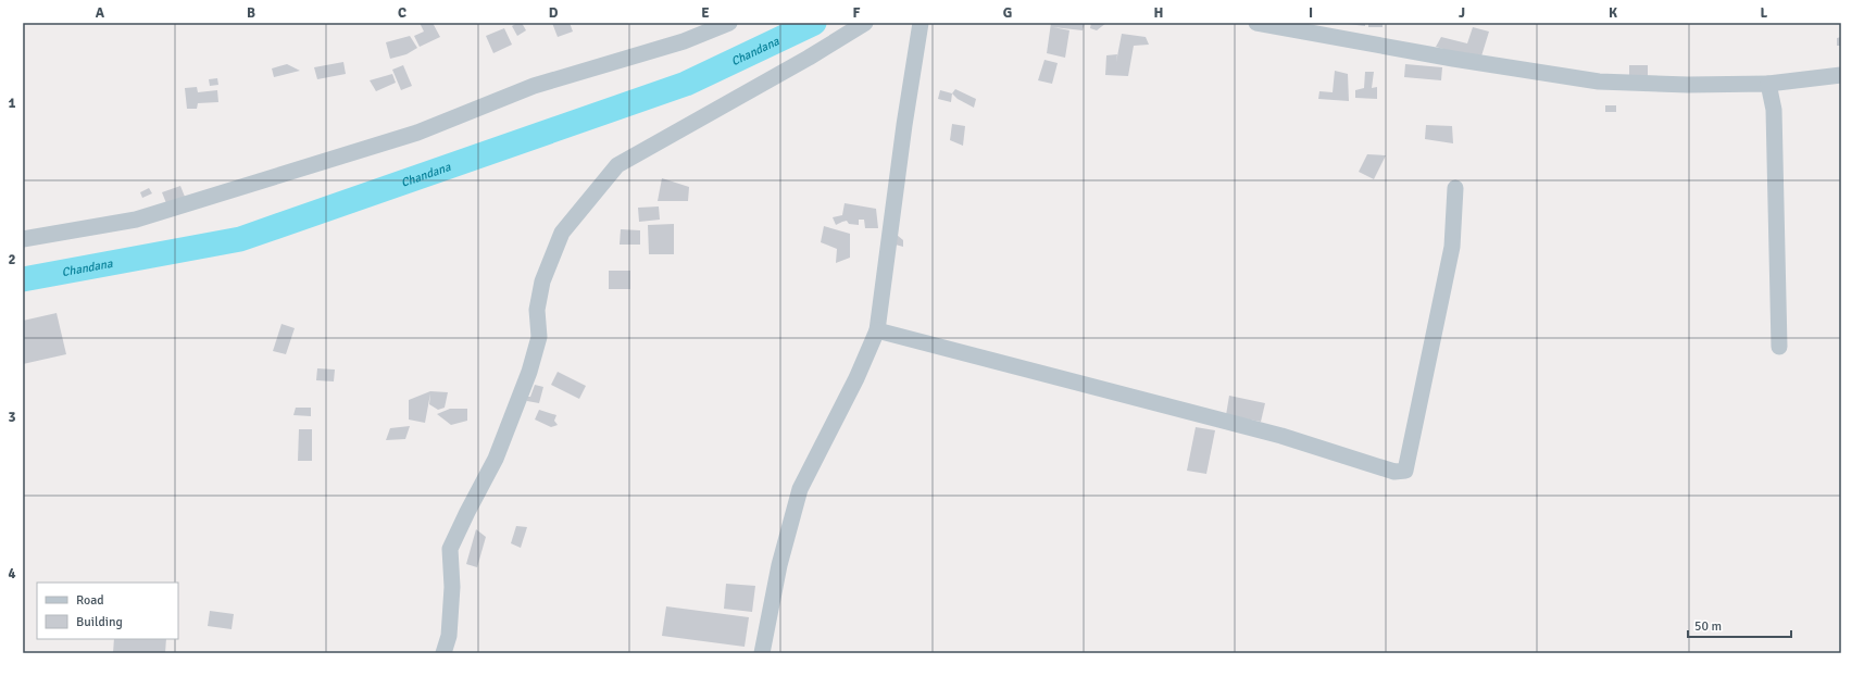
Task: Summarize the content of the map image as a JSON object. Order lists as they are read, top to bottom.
{
  "water": ["Chandana"],
  "legend": ["Road", "Building"],
  "scale_bar": "50 m",
  "grid": {
    "columns": [
      "A",
      "B",
      "C",
      "D",
      "E",
      "F",
      "G",
      "H",
      "I",
      "J",
      "K",
      "L"
    ],
    "rows": [
      "1",
      "2",
      "3",
      "4"
    ]
  }
}
